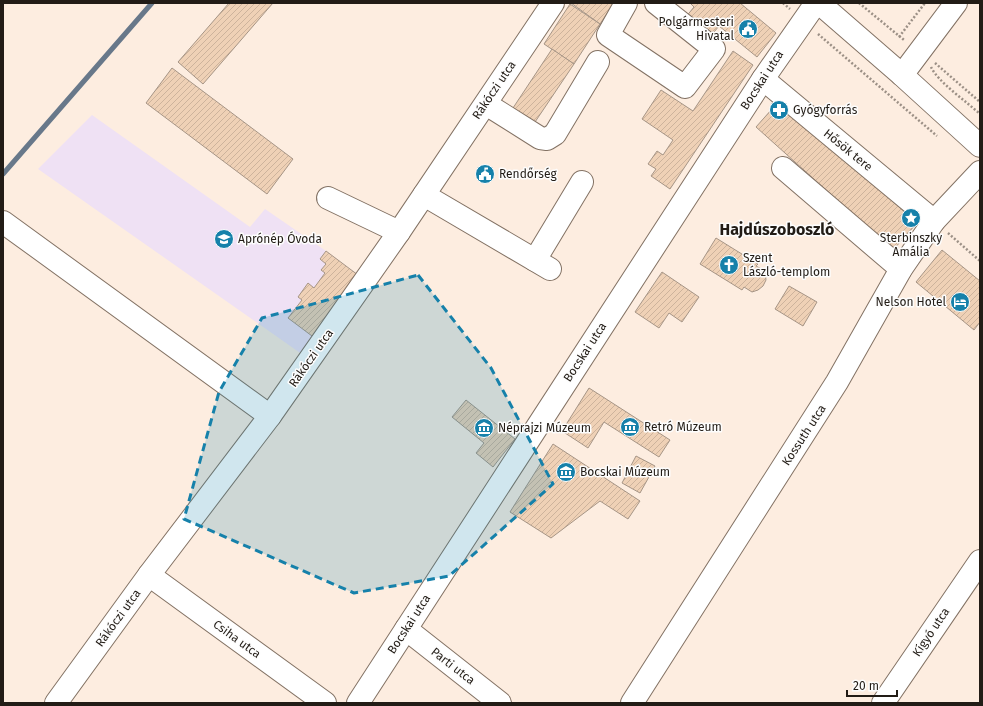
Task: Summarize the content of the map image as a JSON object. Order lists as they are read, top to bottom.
{
  "streets": {
    "street": [
      "Bocskai utca",
      "Rákóczi utca",
      "Hősök tere",
      "Kossuth utca",
      "Kígyó utca",
      "Csiha utca",
      "Parti utca"
    ]
  },
  "crossings": [
    ["Bocskai utca", "Hősök tere"],
    ["Bocskai utca", "Parti utca"],
    ["Rákóczi utca", "Csiha utca"],
    ["Hősök tere", "Kossuth utca"]
  ],
  "districts": ["Hajdúszoboszló"],
  "places": {
    "public building": ["Polgármesteri Hivatal", "Rendőrség"],
    "pharmacy": ["Gyógyforrás"],
    "place": ["Sterbinszky Amália"],
    "school or university": ["Aprónép Óvoda"],
    "church": ["Szent László-templom"],
    "hotel": ["Nelson Hotel"],
    "museum": ["Retró Múzeum", "Néprajzi Múzeum", "Bocskai Múzeum"]
  },
  "scale_bar": "20 m"
}
